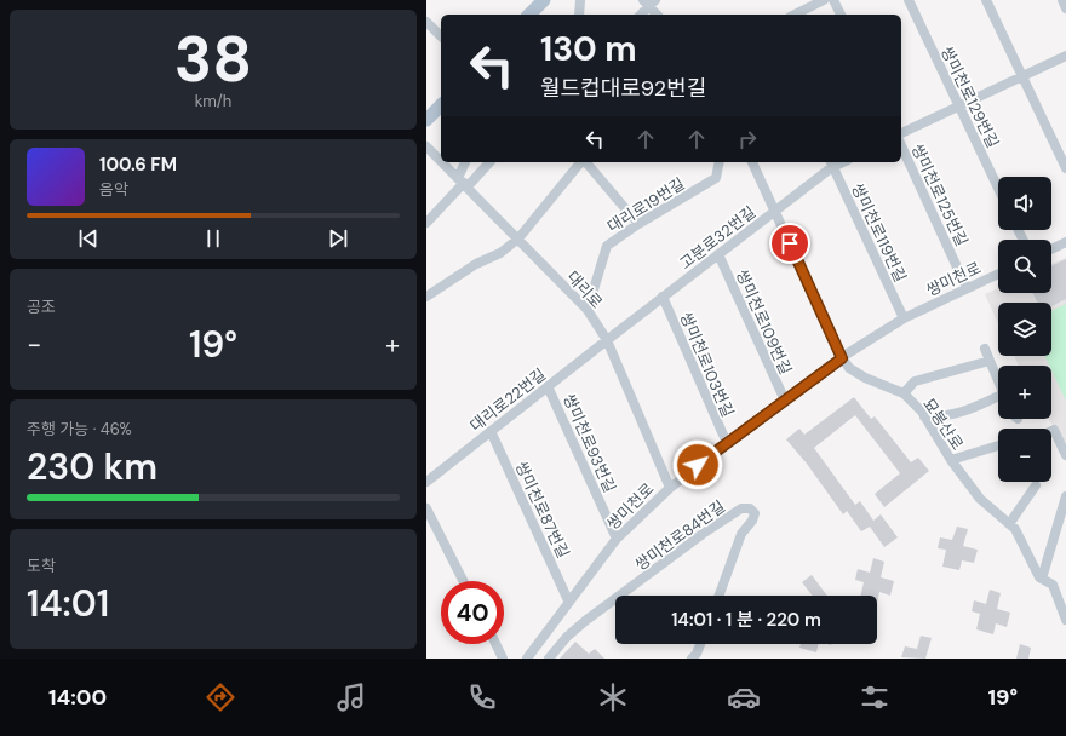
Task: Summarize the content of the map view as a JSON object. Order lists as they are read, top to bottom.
{
  "streets": {
    "street": [
      "쌍미천로129번길",
      "쌍미천로125번길",
      "대리로19번길",
      "쌍미천로119번길",
      "고분로32번길",
      "쌍미천로",
      "대리로",
      "쌍미천로109번길",
      "쌍미천로103번길",
      "대리로22번길",
      "묘봉산로",
      "쌍미천로93번길",
      "쌍미천로87번길",
      "쌍미천로84번길"
    ]
  },
  "crossings": [
    ["쌍미천로125번길", "쌍미천로"],
    ["대리로19번길", "대리로"],
    ["쌍미천로119번길", "고분로32번길"],
    ["쌍미천로119번길", "쌍미천로"],
    ["고분로32번길", "대리로"],
    ["고분로32번길", "쌍미천로109번길"],
    ["고분로32번길", "쌍미천로103번길"],
    ["고분로32번길", "대리로22번길"],
    ["쌍미천로", "대리로"],
    ["쌍미천로", "쌍미천로109번길"],
    ["쌍미천로", "쌍미천로103번길"],
    ["쌍미천로", "묘봉산로"],
    ["쌍미천로", "쌍미천로93번길"],
    ["쌍미천로", "쌍미천로87번길"],
    ["대리로", "대리로22번길"],
    ["대리로22번길", "쌍미천로93번길"],
    ["대리로22번길", "쌍미천로87번길"]
  ],
  "page": {
    "tile": [
      ["38", "km/h"],
      "공조",
      ["주행 가능 · 46%", "230 km"],
      ["도착", "14:01"]
    ],
    "turn": ["130 m", "월드컵대로92번길"],
    "song": ["100.6 FM", "음악"],
    "map_buttons": ["+", "−"],
    "heat": ["−", "19°", "+"],
    "limit": "40",
    "trip": "14:01 · 1 분 · 220 m",
    "tabs": ["14:00", "19°"]
  }
}
